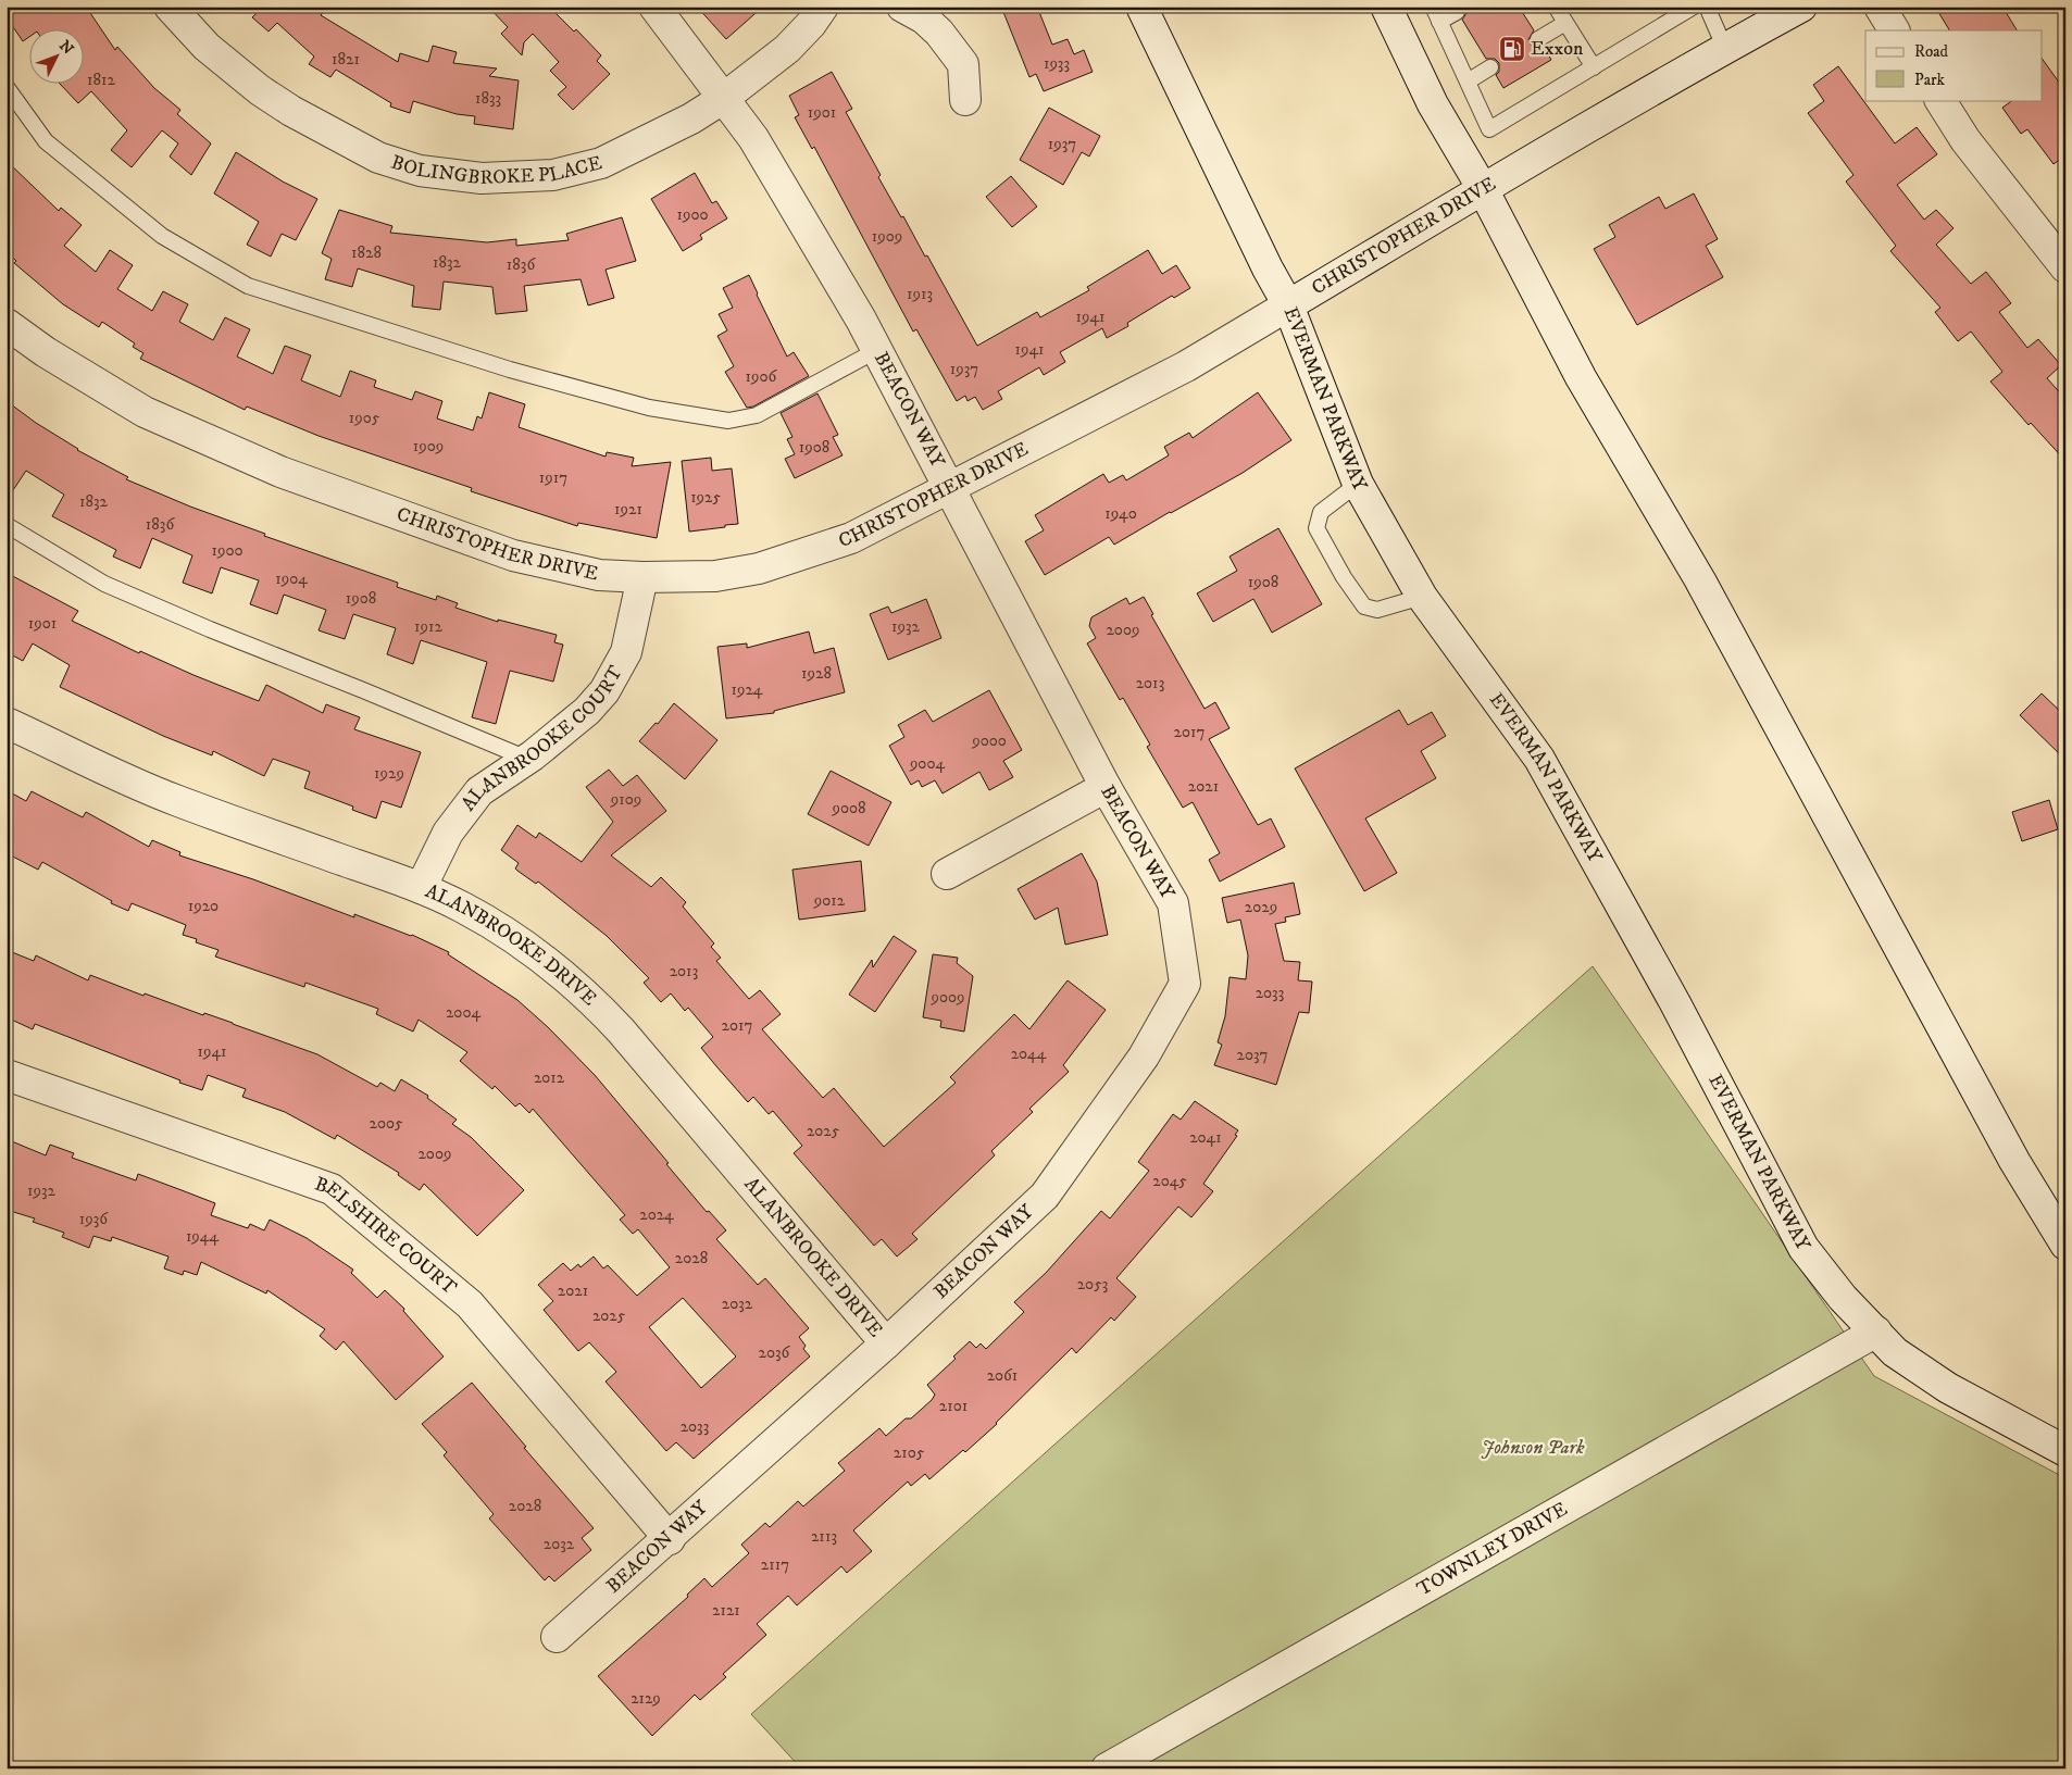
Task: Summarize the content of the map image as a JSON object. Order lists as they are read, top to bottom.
{
  "streets": {
    "street": [
      "BOLINGBROKE PLACE",
      "CHRISTOPHER DRIVE",
      "EVERMAN PARKWAY",
      "BEACON WAY",
      "ALANBROOKE COURT",
      "ALANBROOKE DRIVE",
      "BELSHIRE COURT",
      "TOWNLEY DRIVE"
    ]
  },
  "crossings": [
    ["BOLINGBROKE PLACE", "BEACON WAY"],
    ["CHRISTOPHER DRIVE", "EVERMAN PARKWAY"],
    ["CHRISTOPHER DRIVE", "BEACON WAY"],
    ["CHRISTOPHER DRIVE", "ALANBROOKE COURT"],
    ["EVERMAN PARKWAY", "TOWNLEY DRIVE"],
    ["BEACON WAY", "ALANBROOKE DRIVE"],
    ["BEACON WAY", "BELSHIRE COURT"],
    ["ALANBROOKE COURT", "ALANBROOKE DRIVE"]
  ],
  "parks": ["Johnson Park"],
  "places": {
    "fuel station": ["Exxon"]
  },
  "house_numbers": [
    "1821",
    "1933",
    "1812",
    "1833",
    "1901",
    "1937",
    "1900",
    "1909",
    "1828",
    "1832",
    "1836",
    "1913",
    "1941",
    "1941",
    "1937",
    "1906",
    "1905",
    "1909",
    "1908",
    "1917",
    "1925",
    "1832",
    "1921",
    "1940",
    "1836",
    "1900",
    "1904",
    "1908",
    "1908",
    "1901",
    "1912",
    "1932",
    "2009",
    "1928",
    "2013",
    "1924",
    "2017",
    "9000",
    "9004",
    "1929",
    "2021",
    "9109",
    "9008",
    "9012",
    "1920",
    "2029",
    "2013",
    "2033",
    "9009",
    "2004",
    "2017",
    "1941",
    "2044",
    "2037",
    "2012",
    "2005",
    "2025",
    "2041",
    "2009",
    "2045",
    "1932",
    "2024",
    "1936",
    "1944",
    "2028",
    "2053",
    "2021",
    "2032",
    "2025",
    "2036",
    "2061",
    "2101",
    "2033",
    "2105",
    "2028",
    "2113",
    "2032",
    "2117",
    "2121",
    "2129"
  ],
  "legend": ["Road", "Park"],
  "north": "top right"
}
